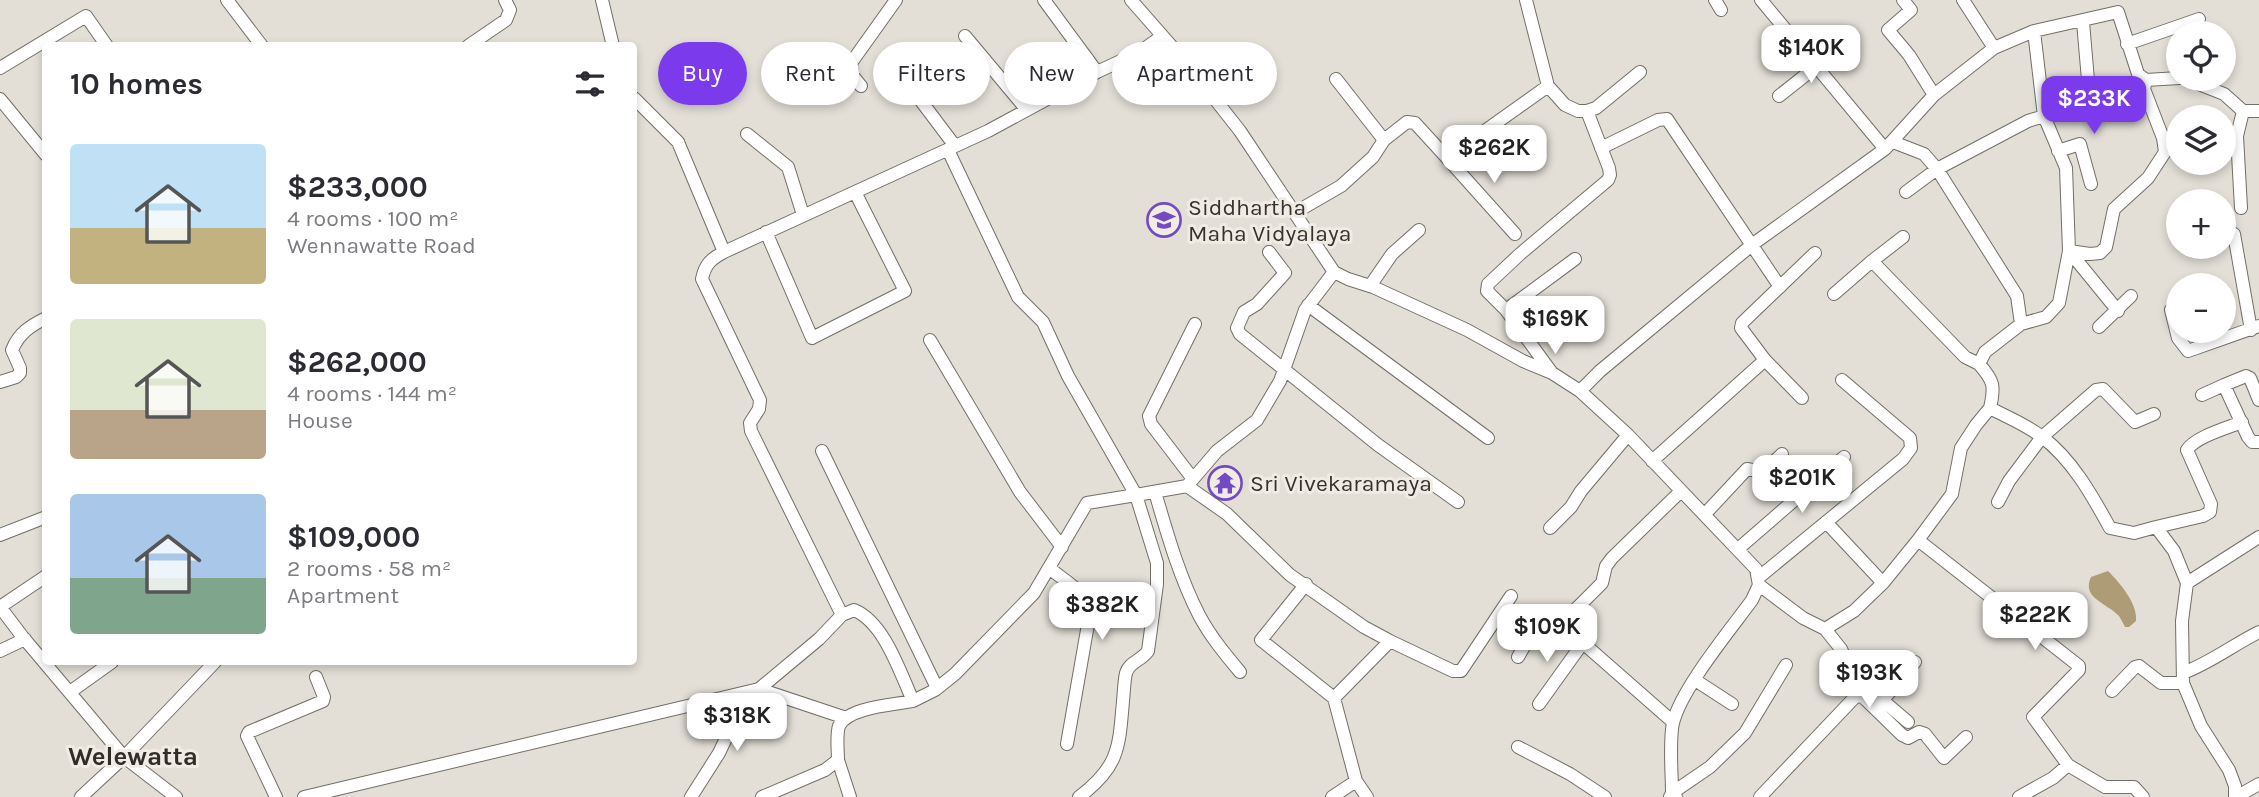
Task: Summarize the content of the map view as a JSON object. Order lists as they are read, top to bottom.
{
  "districts": ["Welewatta"],
  "places": {
    "school or university": ["Siddhartha Maha Vidyalaya"],
    "temple": ["Sri Vivekaramaya"]
  },
  "page": {
    "map_buttons": ["+", "−"],
    "price": [
      "$140K",
      "$233K",
      "$262K",
      "$169K",
      "$201K",
      "$382K",
      "$222K",
      "$109K",
      "$193K",
      "$318K"
    ],
    "chip": [
      "Buy",
      "Rent",
      "Filters",
      "New",
      "Apartment"
    ],
    "heading": "10 homes",
    "list": [
      {
        "name": "$233,000",
        "note": "4 rooms · 100 m² · Wennawatte Road"
      },
      {
        "name": "$262,000",
        "note": "4 rooms · 144 m² · House"
      },
      {
        "name": "$109,000",
        "note": "2 rooms · 58 m² · Apartment"
      }
    ]
  }
}
